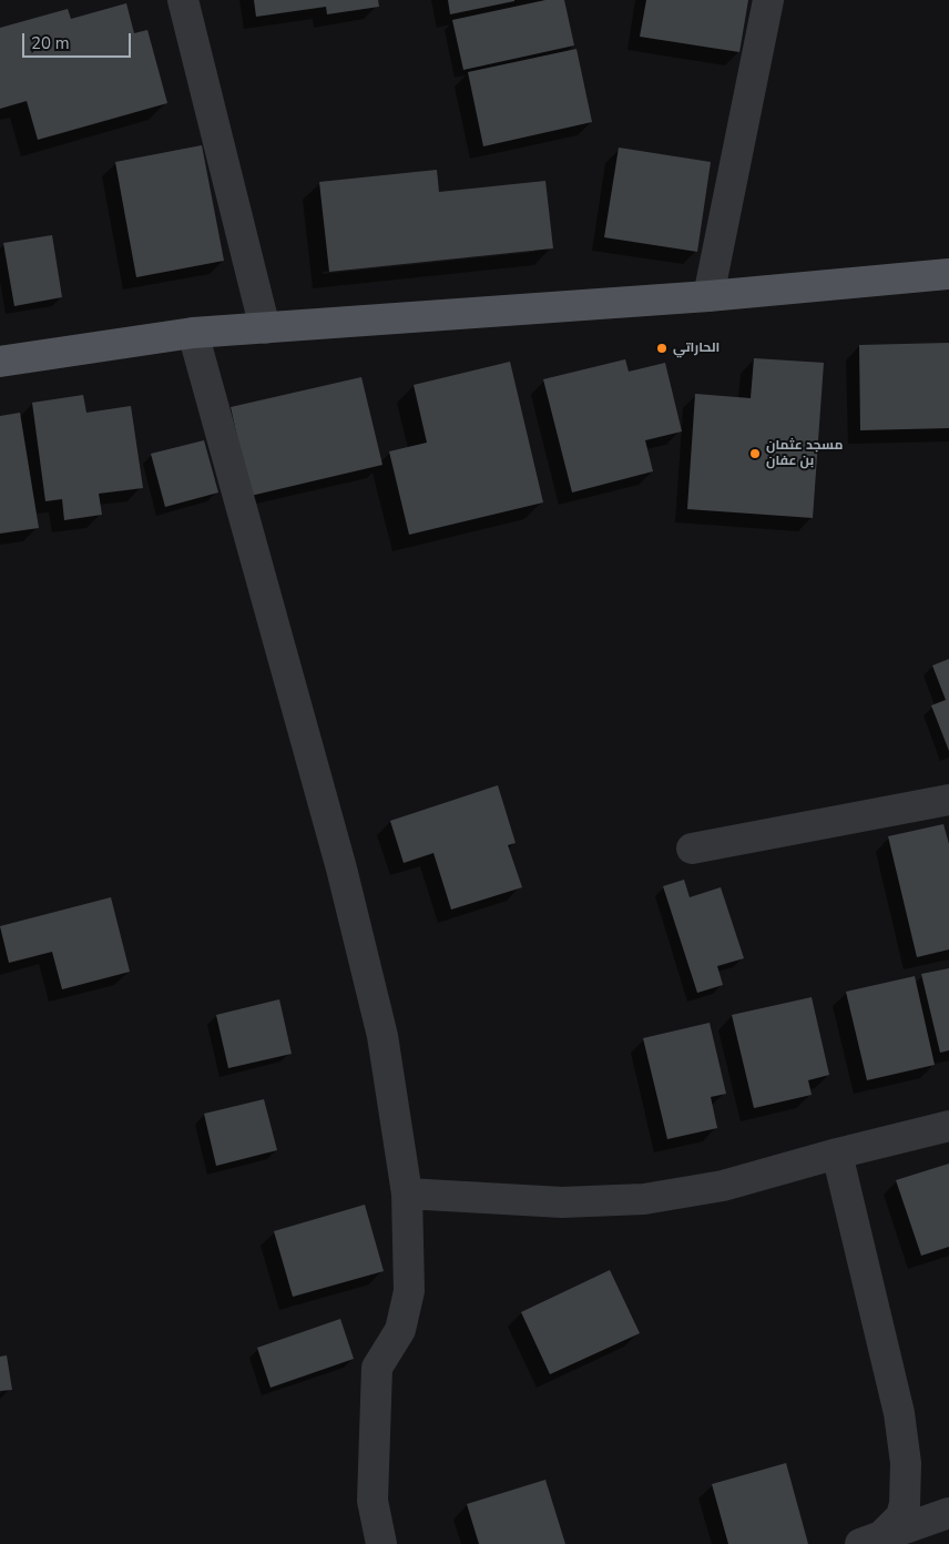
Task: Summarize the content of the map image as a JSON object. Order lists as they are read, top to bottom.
{
  "places": ["الحاراتي", "مسجد عثمان بن عفان"],
  "scale_bar": "20 m"
}
